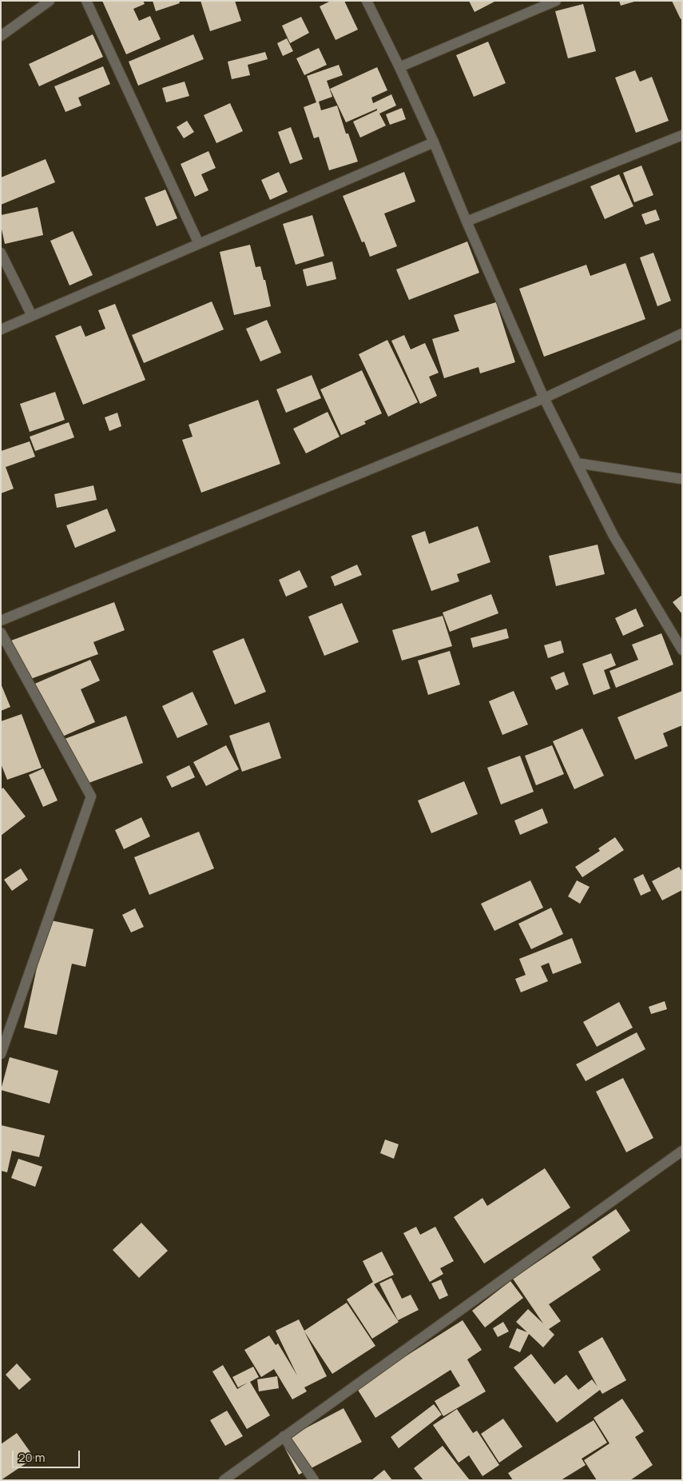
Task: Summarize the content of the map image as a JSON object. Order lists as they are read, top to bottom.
{
  "scale_bar": "20 m"
}
